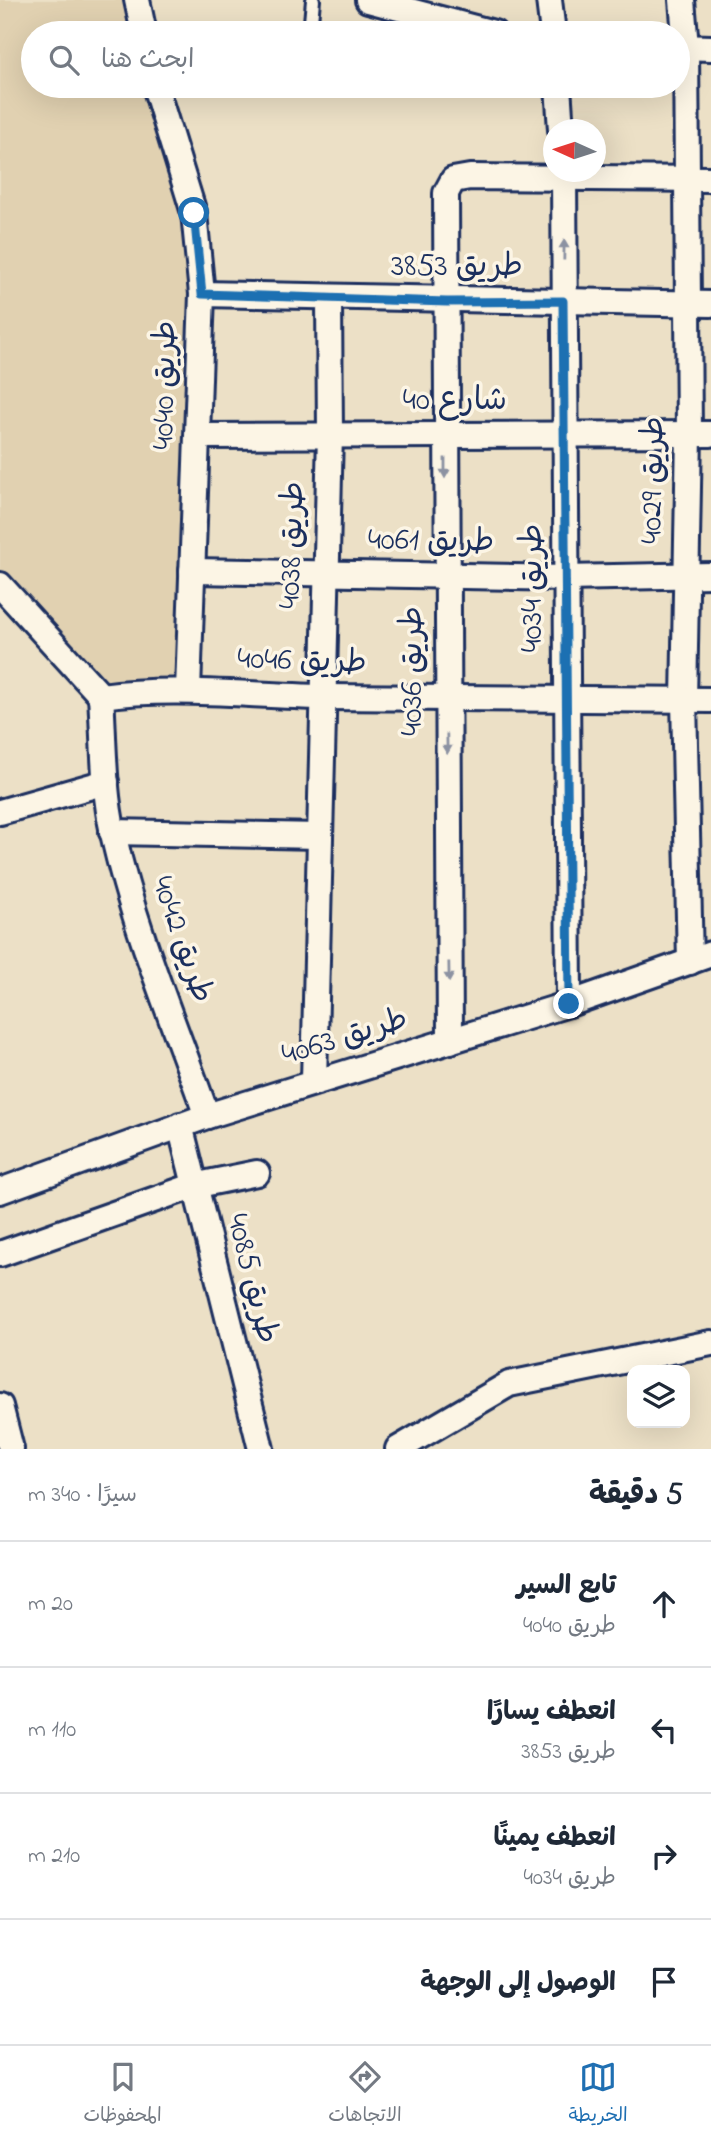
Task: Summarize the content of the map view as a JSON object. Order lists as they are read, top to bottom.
{
  "streets": {
    "street": [
      "طريق 3853",
      "طريق 4040",
      "شارع 40",
      "طريق 4029",
      "طريق 4061",
      "طريق 4038",
      "طريق 4034",
      "طريق 4046",
      "طريق 4036",
      "طريق 4042",
      "طريق 4063",
      "طريق 4085"
    ]
  },
  "crossings": [
    ["طريق 3853", "طريق 4040"],
    ["طريق 3853", "طريق 4029"],
    ["طريق 3853", "طريق 4038"],
    ["طريق 3853", "طريق 4034"],
    ["طريق 3853", "طريق 4036"],
    ["طريق 4040", "شارع 40"],
    ["طريق 4040", "طريق 4061"],
    ["طريق 4040", "طريق 4046"],
    ["شارع 40", "طريق 4029"],
    ["شارع 40", "طريق 4038"],
    ["شارع 40", "طريق 4034"],
    ["شارع 40", "طريق 4036"],
    ["طريق 4029", "طريق 4061"],
    ["طريق 4029", "طريق 4046"],
    ["طريق 4029", "طريق 4063"],
    ["طريق 4061", "طريق 4038"],
    ["طريق 4061", "طريق 4034"],
    ["طريق 4061", "طريق 4036"],
    ["طريق 4038", "طريق 4046"],
    ["طريق 4038", "طريق 4063"],
    ["طريق 4034", "طريق 4046"],
    ["طريق 4034", "طريق 4063"],
    ["طريق 4046", "طريق 4036"],
    ["طريق 4046", "طريق 4042"],
    ["طريق 4036", "طريق 4063"],
    ["طريق 4042", "طريق 4063"],
    ["طريق 4063", "طريق 4085"]
  ],
  "one_way": ["طريق 4036"],
  "north": "left",
  "page": {
    "search": "ابحث هنا",
    "heading": ["5 دقيقة", "سيرًا · 340 m"],
    "list": [
      ["تابع السير", "طريق 4040", "20 m"],
      ["انعطف يسارًا", "طريق 3853", "110 m"],
      ["انعطف يمينًا", "طريق 4034", "210 m"],
      "الوصول إلى الوجهة"
    ],
    "nav": ["الخريطة", "الاتجاهات", "المحفوظات"]
  }
}
